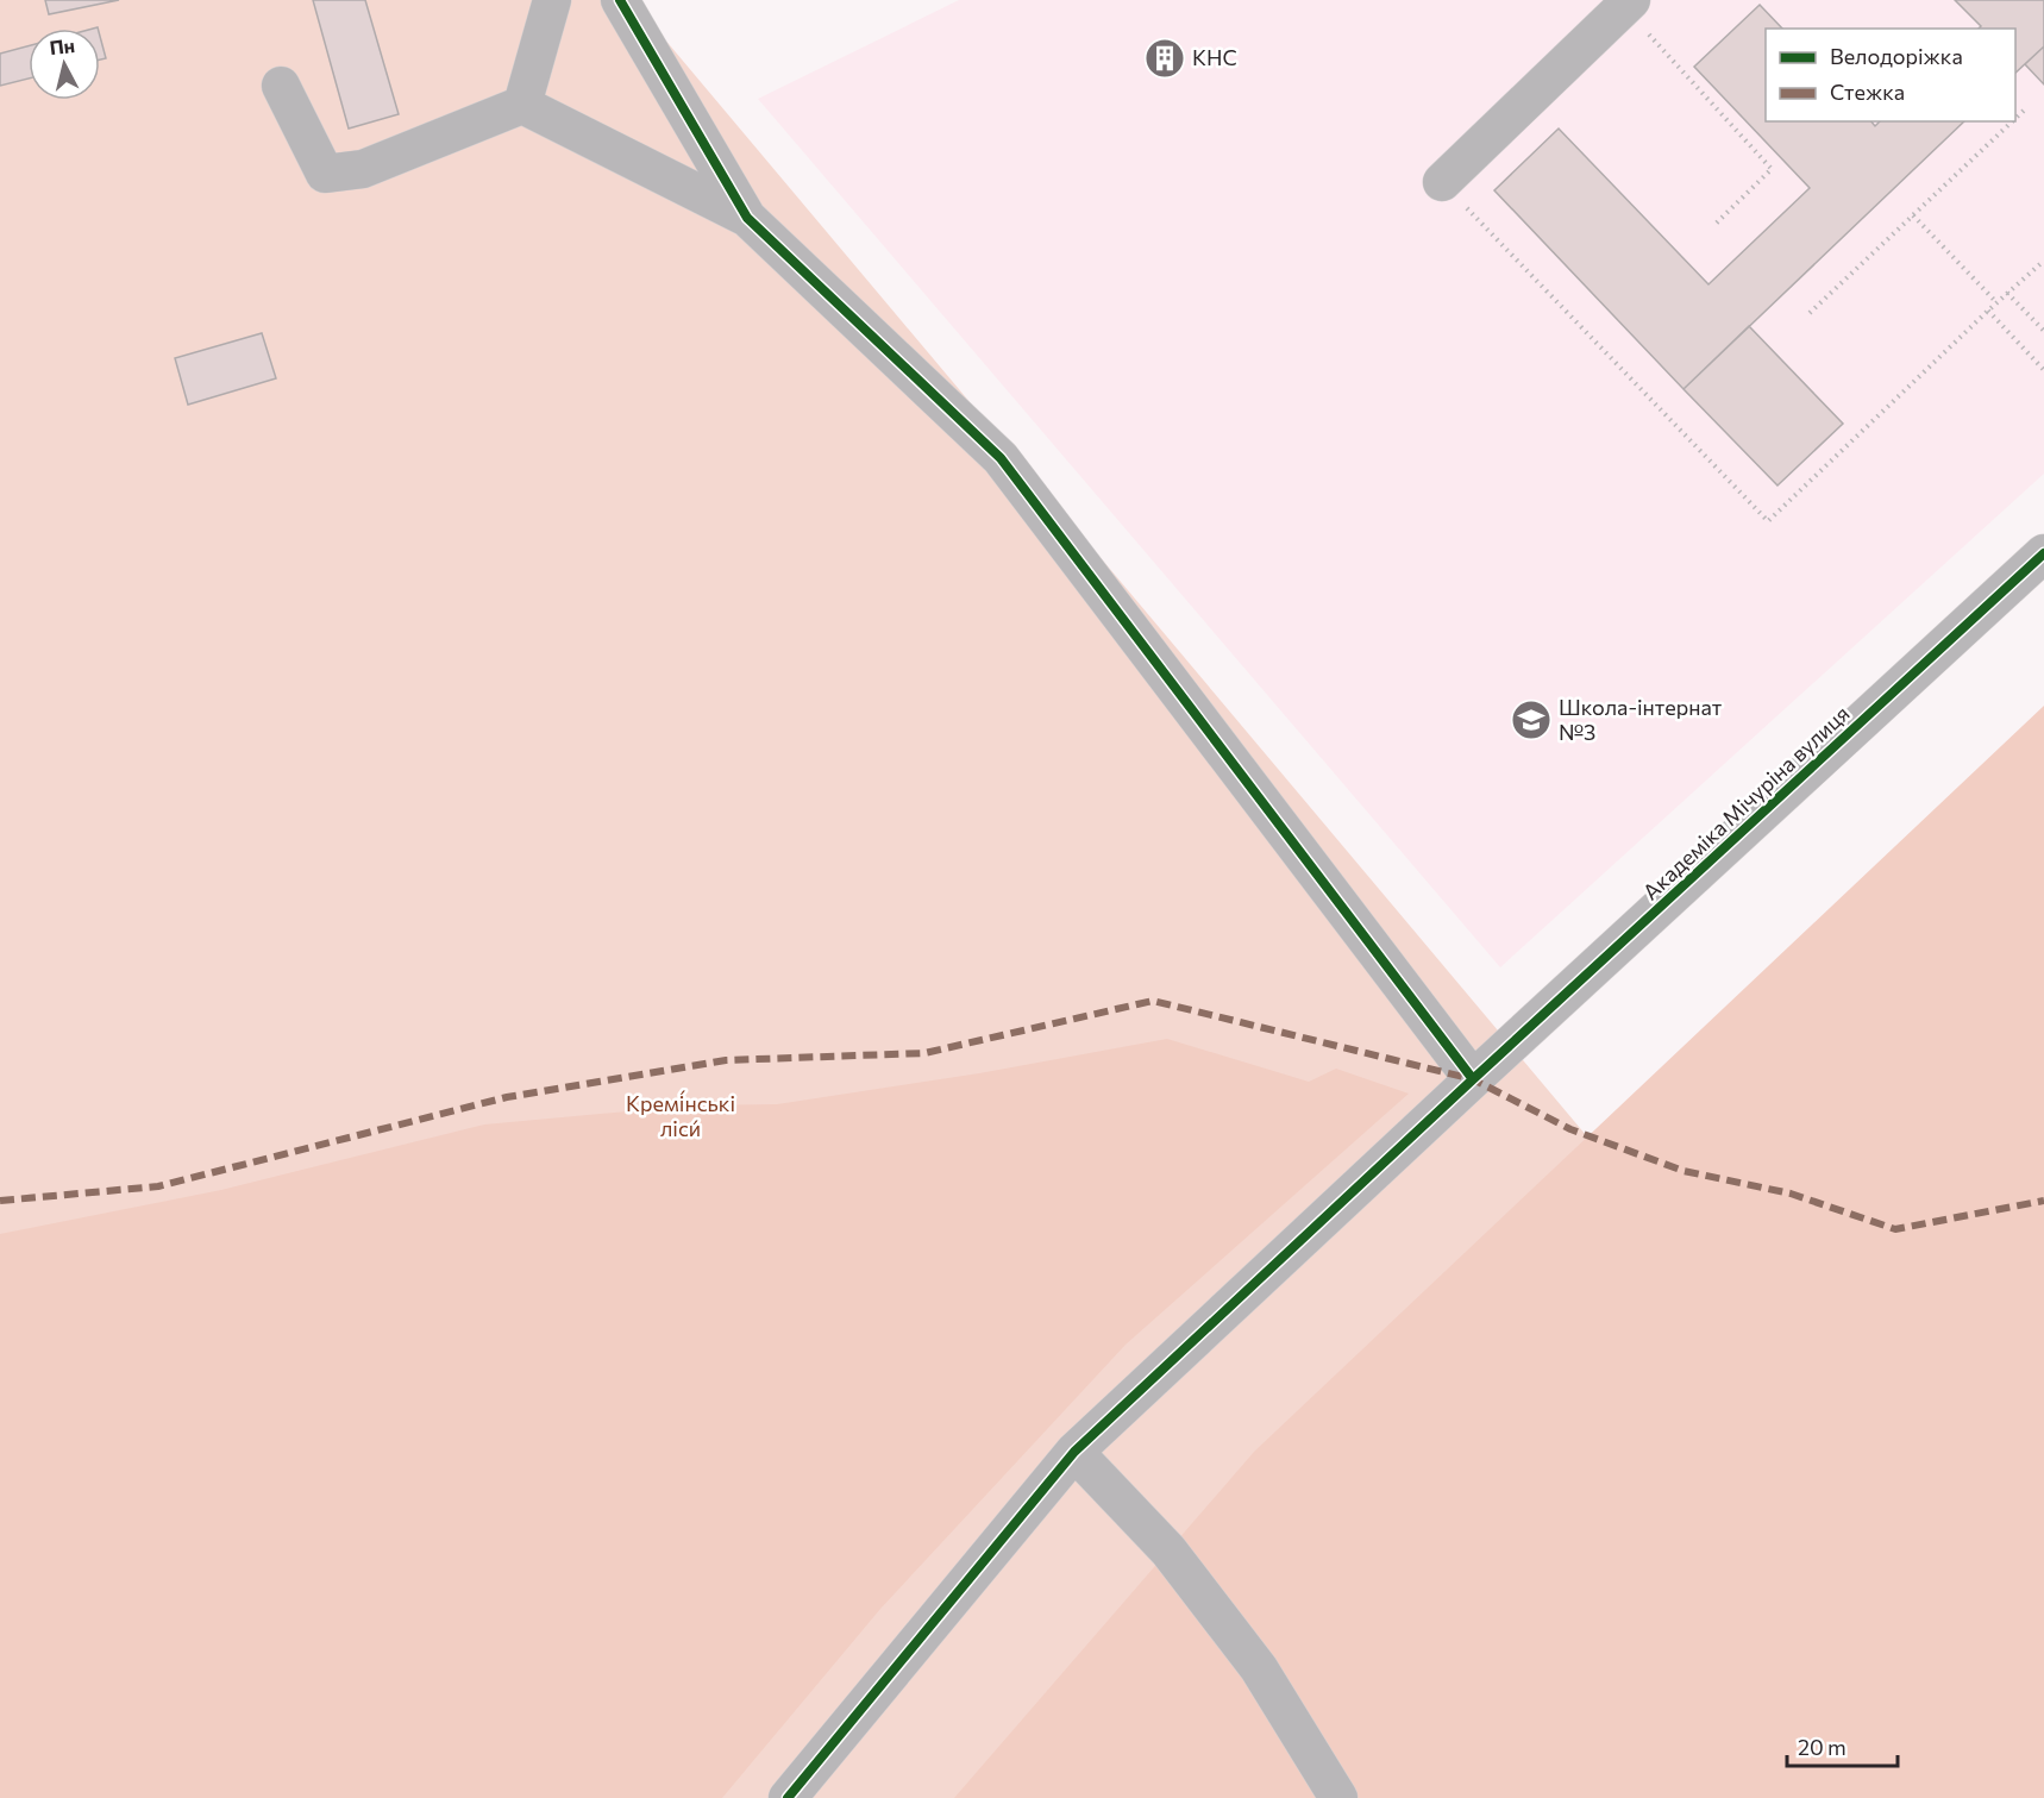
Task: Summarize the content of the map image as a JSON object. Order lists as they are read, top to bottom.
{
  "streets": {
    "street": ["Академіка Мічуріна вулиця"]
  },
  "parks": ["Кремі́нські ліси́"],
  "places": {
    "building": ["КНС"],
    "school or university": ["Школа-інтернат №3"]
  },
  "legend": ["Велодоріжка", "Стежка"],
  "scale_bar": "20 m",
  "north": "top"
}
